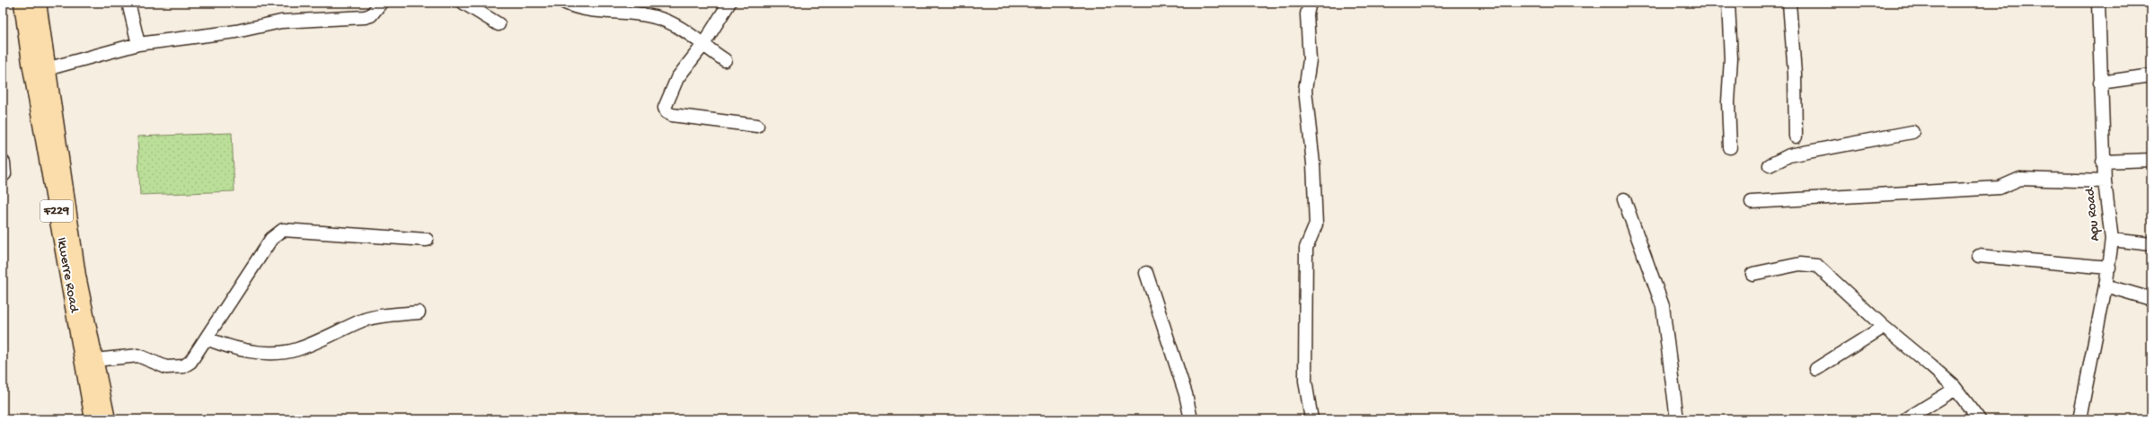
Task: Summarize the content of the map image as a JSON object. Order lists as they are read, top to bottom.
{
  "streets": {
    "main road": ["F229", "Ikwerre Road"],
    "street": ["Apu Road"]
  }
}
